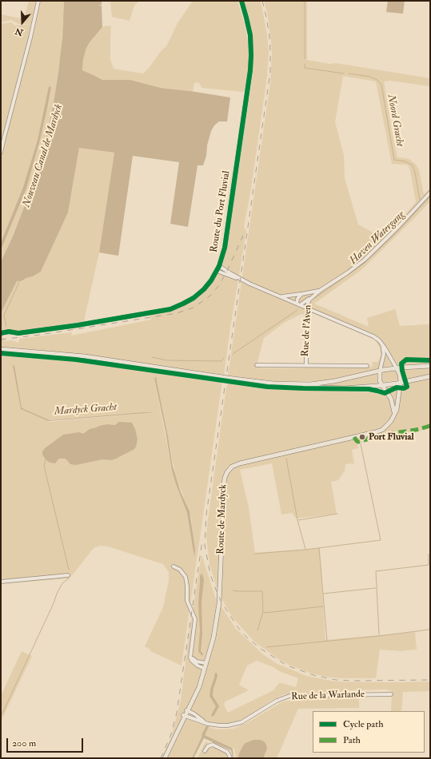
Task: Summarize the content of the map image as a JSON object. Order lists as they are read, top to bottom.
{
  "streets": {
    "main road": ["Route de Mardyck"],
    "street": ["Route du Port Fluvial", "Rue de l'Aven", "Rue de la Warlande"]
  },
  "crossings": [
    ["Route de Mardyck", "Rue de la Warlande"]
  ],
  "water": [
    "Noord Gracht",
    "Nouveau Canal de Mardyck",
    "Haven Watergang",
    "Mardyck Gracht"
  ],
  "places": ["Port Fluvial"],
  "legend": ["Cycle path", "Path"],
  "scale_bar": "200 m",
  "north": "bottom"
}
